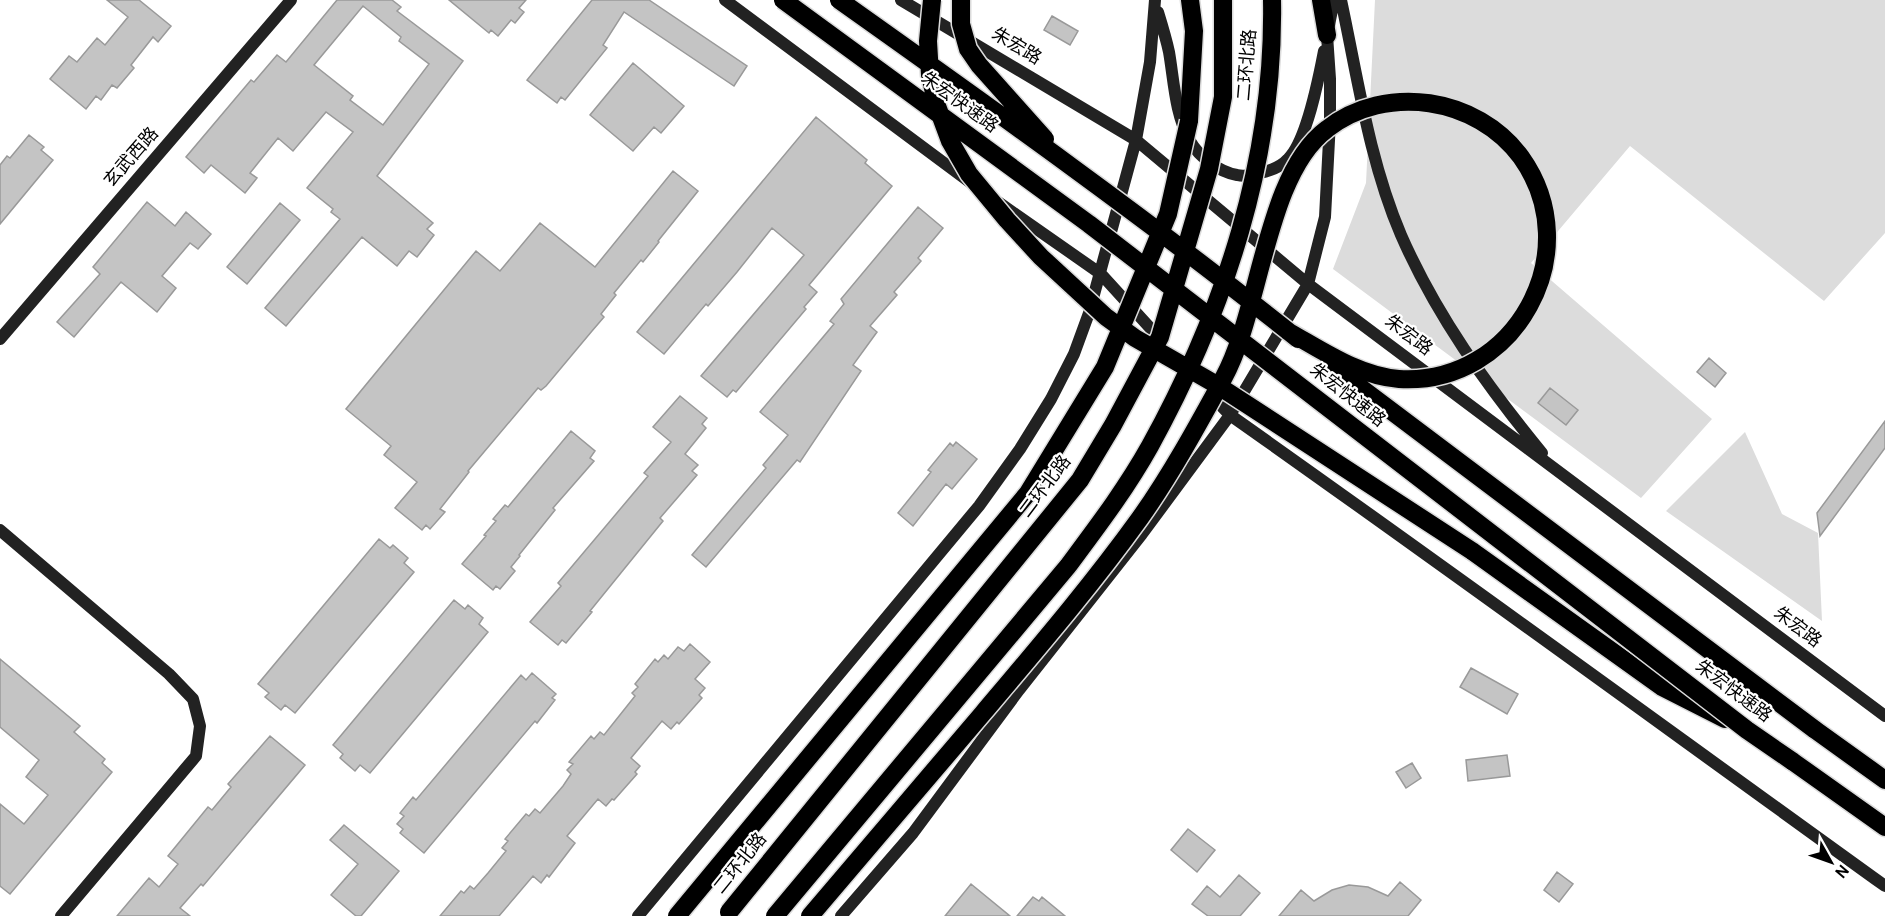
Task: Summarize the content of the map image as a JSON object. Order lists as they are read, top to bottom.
{
  "streets": {
    "highway": ["二环北路", "朱宏快速路"],
    "main road": ["朱宏路", "玄武西路"]
  },
  "north": "bottom right"
}
